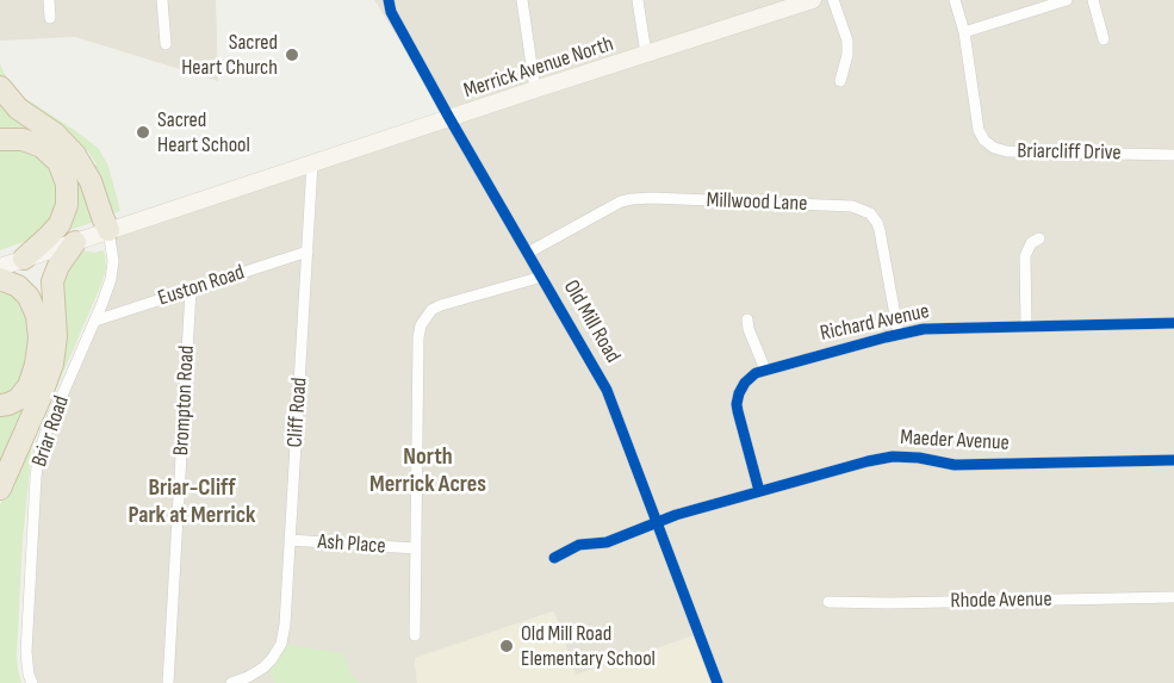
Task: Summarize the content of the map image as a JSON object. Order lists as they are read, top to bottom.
{
  "streets": {
    "main road": ["Merrick Avenue North"],
    "street": [
      "Briarcliff Drive",
      "Millwood Lane",
      "Euston Road",
      "Old Mill Road",
      "Richard Avenue",
      "Brompton Road",
      "Cliff Road",
      "Briar Road",
      "Maeder Avenue",
      "Ash Place",
      "Rhode Avenue"
    ]
  },
  "crossings": [
    ["Merrick Avenue North", "Old Mill Road"],
    ["Merrick Avenue North", "Cliff Road"],
    ["Merrick Avenue North", "Briar Road"],
    ["Millwood Lane", "Old Mill Road"],
    ["Millwood Lane", "Richard Avenue"],
    ["Euston Road", "Brompton Road"],
    ["Euston Road", "Cliff Road"],
    ["Euston Road", "Briar Road"],
    ["Old Mill Road", "Maeder Avenue"],
    ["Richard Avenue", "Maeder Avenue"],
    ["Cliff Road", "Ash Place"]
  ],
  "districts": ["North Merrick Acres", "Briar-Cliff Park at Merrick"],
  "places": ["Sacred Heart Church", "Sacred Heart School", "Old Mill Road Elementary School"]
}
